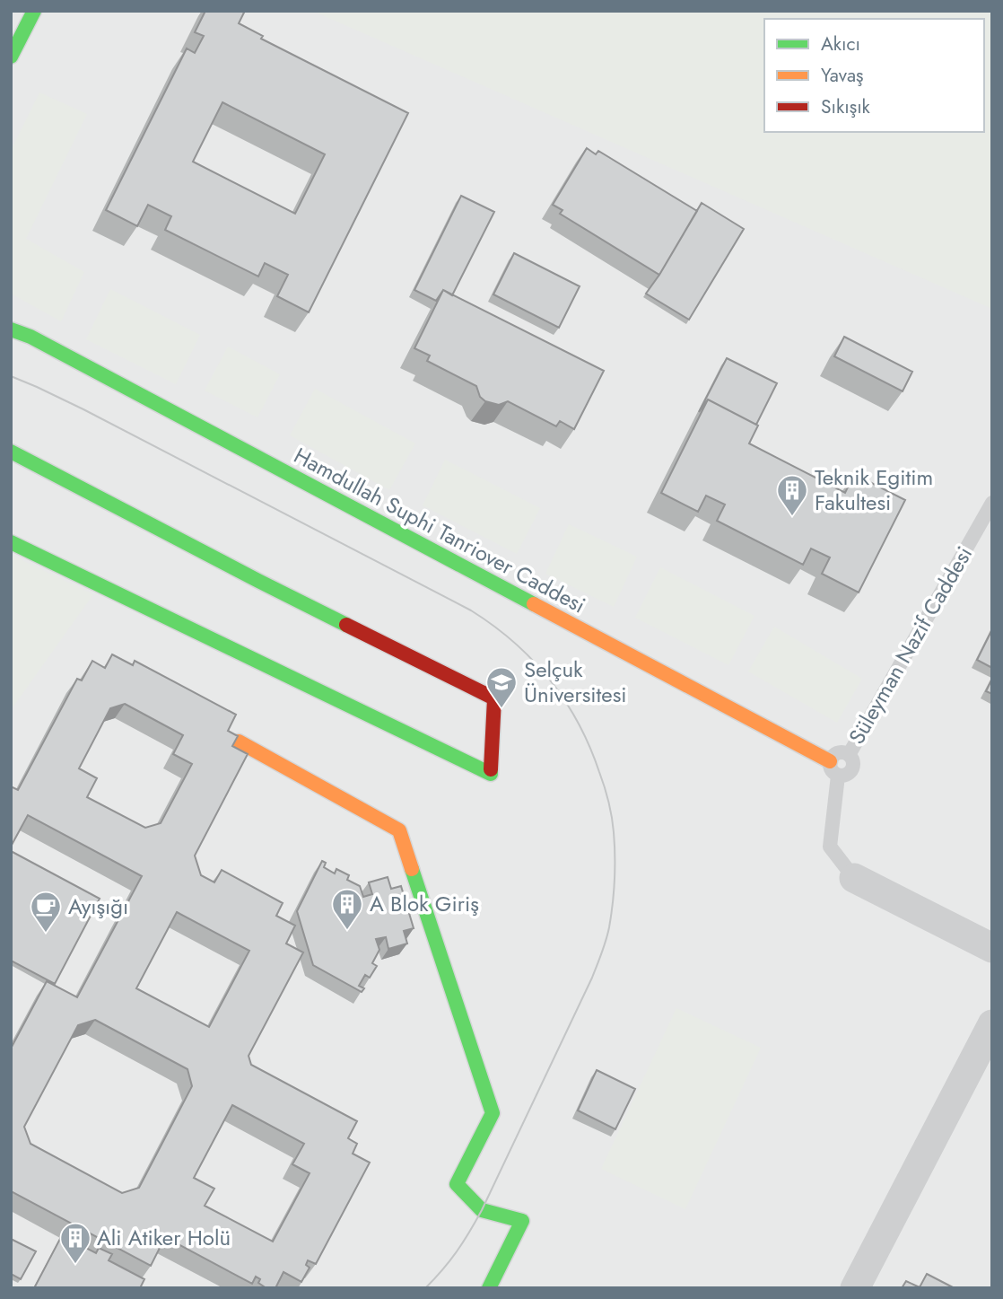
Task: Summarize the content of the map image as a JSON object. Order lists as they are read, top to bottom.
{
  "streets": {
    "street": ["Hamdullah Suphi Tanriover Caddesi"],
    "lane": ["Süleyman Nazif Caddesi"]
  },
  "crossings": [
    ["Hamdullah Suphi Tanriover Caddesi", "Süleyman Nazif Caddesi"]
  ],
  "places": {
    "building": ["Teknik Egitim Fakultesi", "A Blok Giriş", "Ali Atiker Holü"],
    "school or university": ["Selçuk Üniversitesi"],
    "cafe": ["Ayışığı"]
  },
  "legend": ["Akıcı", "Yavaş", "Sıkışık"]
}
